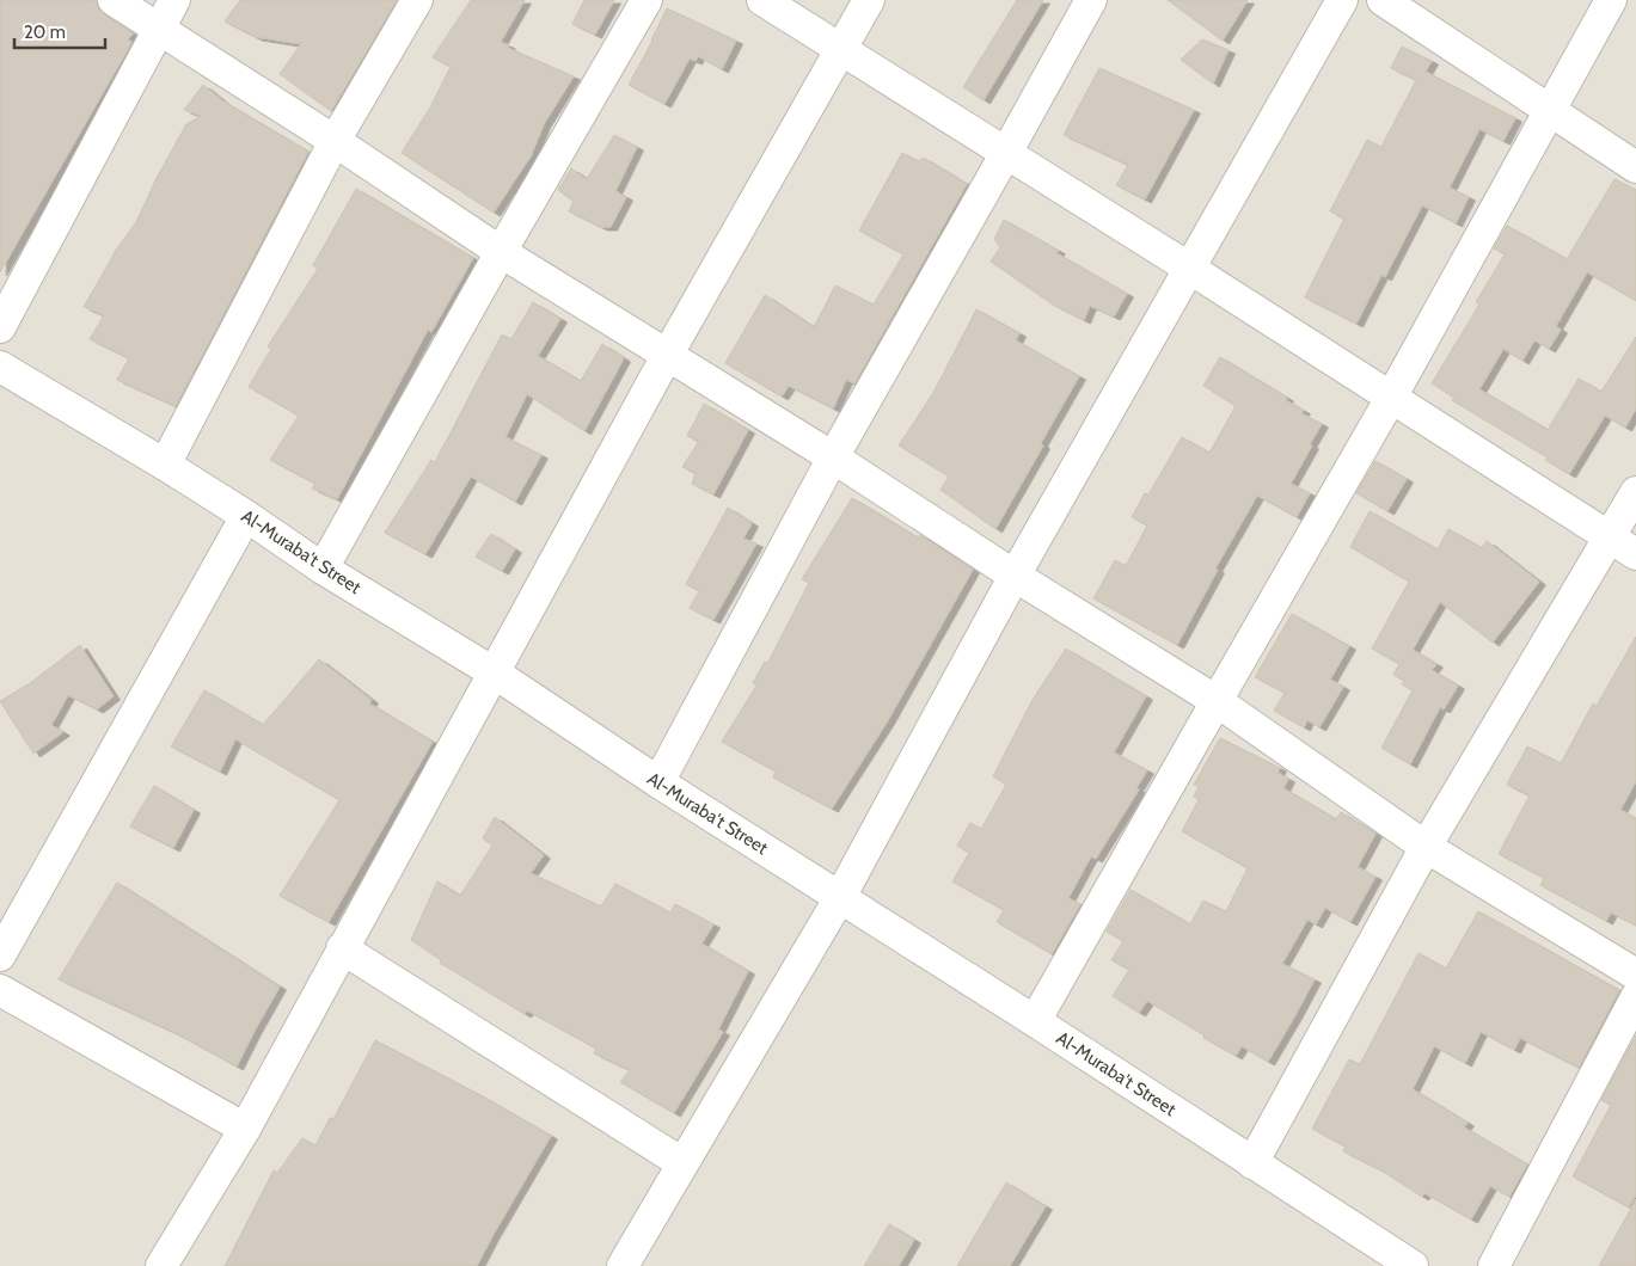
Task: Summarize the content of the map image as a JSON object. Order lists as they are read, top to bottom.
{
  "streets": {
    "street": ["Al-Muraba't Street"]
  },
  "scale_bar": "20 m"
}
